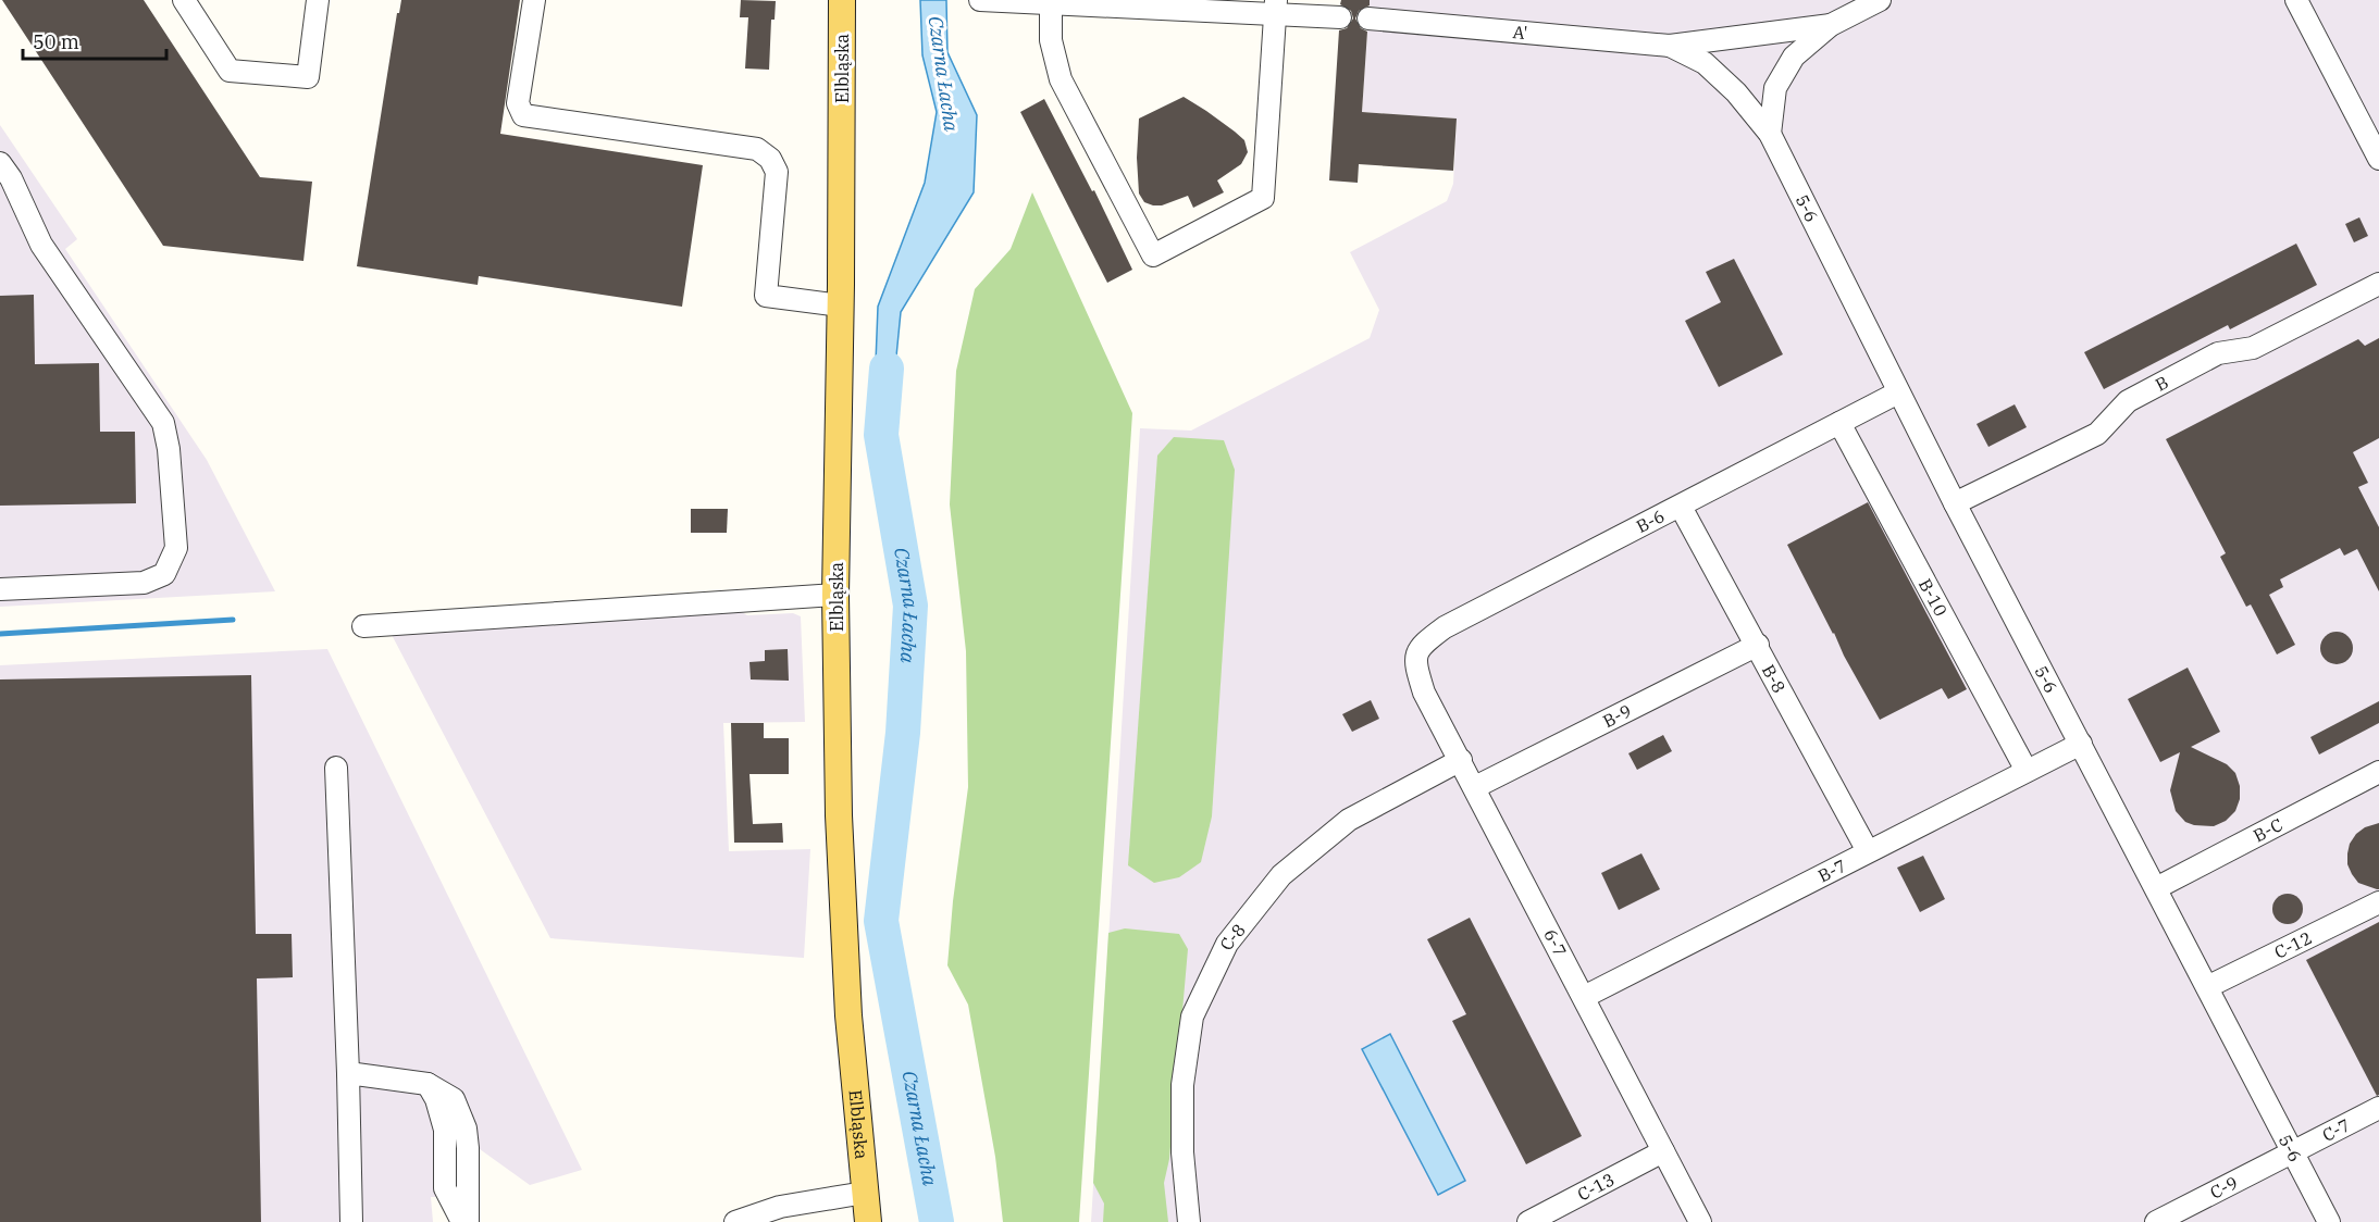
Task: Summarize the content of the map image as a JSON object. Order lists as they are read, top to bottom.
{
  "streets": {
    "main road": ["Elbląska"],
    "street": [
      "A'",
      "5-6",
      "B",
      "B-6",
      "B-10",
      "B-8",
      "B-9",
      "B-C",
      "B-7",
      "C-8",
      "6-7",
      "C-12",
      "C-7",
      "C-13",
      "C-9"
    ]
  },
  "crossings": [
    ["A'", "5-6"],
    ["5-6", "B"],
    ["5-6", "B-6"],
    ["5-6", "B-C"],
    ["5-6", "B-7"],
    ["5-6", "C-12"],
    ["5-6", "C-7"],
    ["5-6", "C-9"],
    ["B-6", "B-10"],
    ["B-6", "B-8"],
    ["B-6", "6-7"],
    ["B-10", "B-7"],
    ["B-8", "B-9"],
    ["B-8", "B-7"],
    ["B-9", "6-7"],
    ["B-7", "6-7"],
    ["C-8", "6-7"],
    ["6-7", "C-13"],
    ["C-7", "C-9"]
  ],
  "water": ["Czarna Łacha"],
  "scale_bar": "50 m"
}
